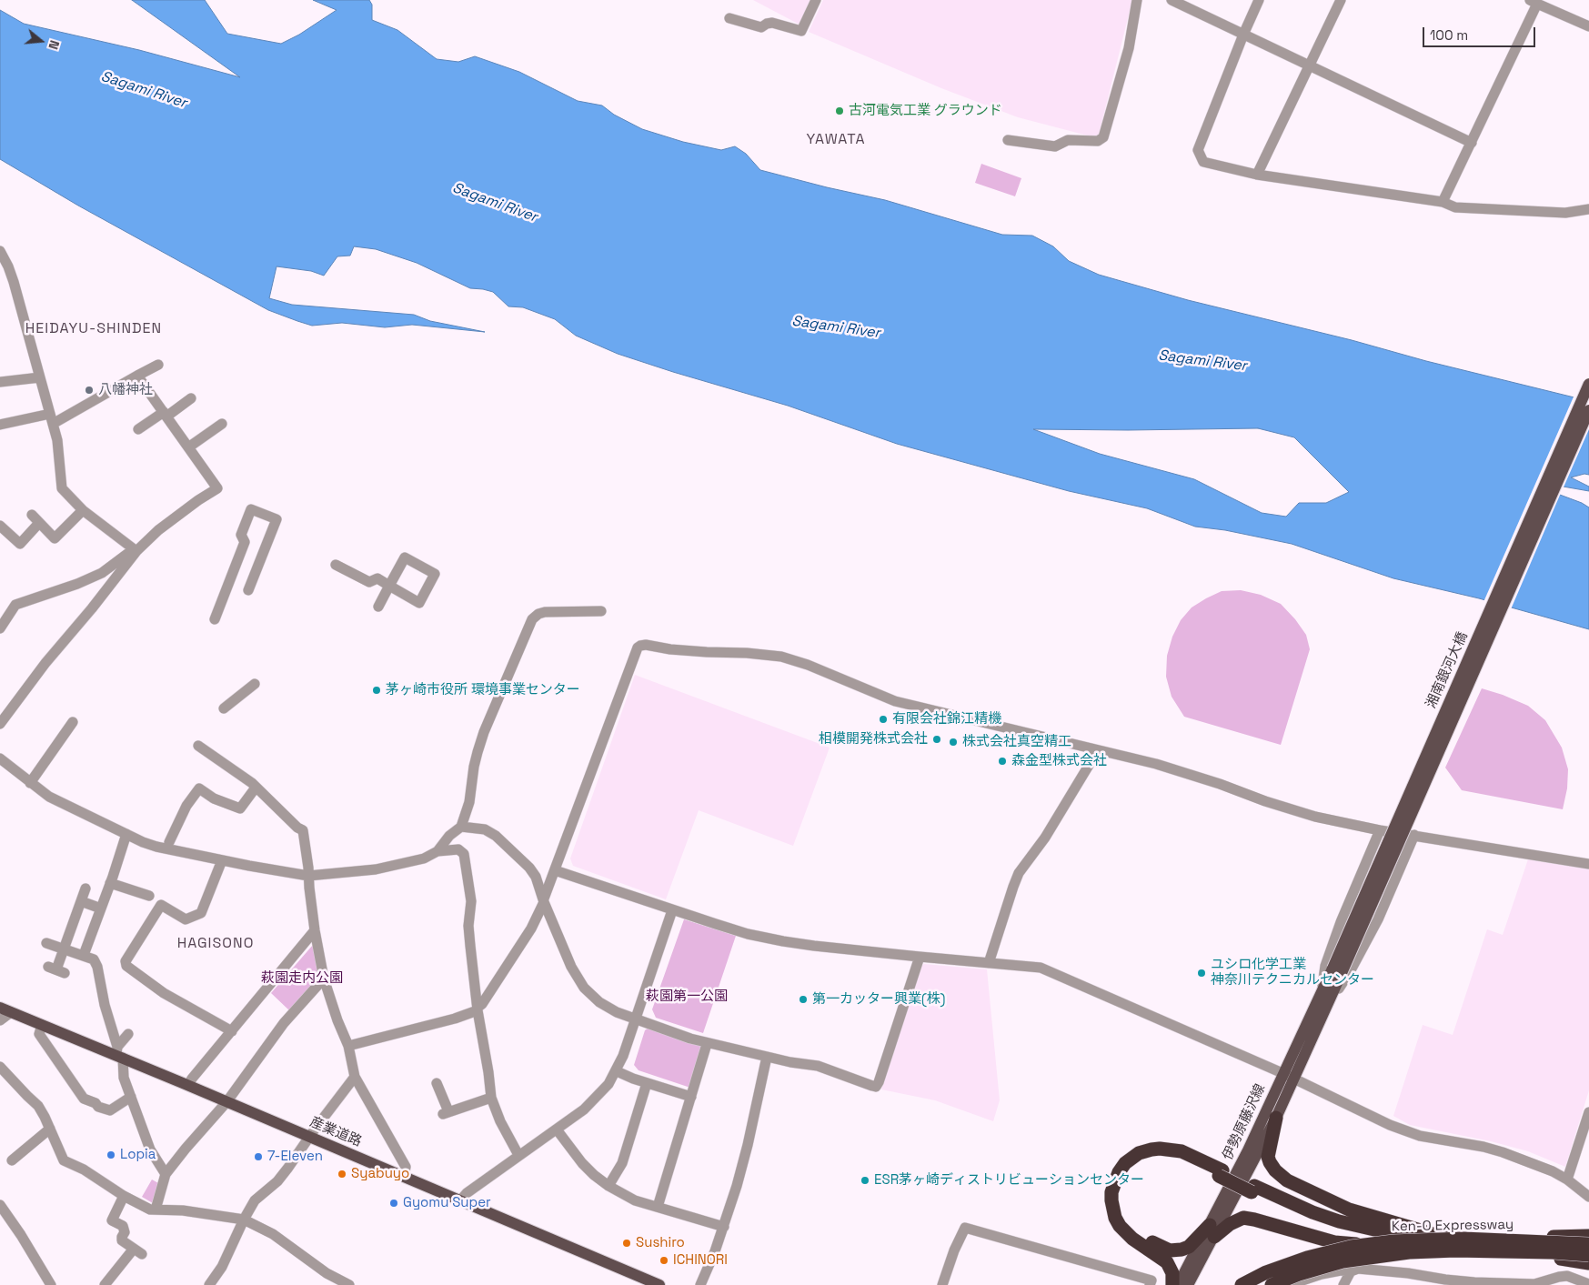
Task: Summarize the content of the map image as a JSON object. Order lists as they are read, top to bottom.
{
  "streets": {
    "highway": ["Ken-O Expressway"],
    "main road": ["湘南銀河大橋", "伊勢原藤沢線", "産業道路"]
  },
  "crossings": [
    ["湘南銀河大橋", "伊勢原藤沢線"]
  ],
  "districts": ["YAWATA", "HEIDAYU-SHINDEN", "HAGISONO"],
  "water": ["Sagami River"],
  "parks": ["萩園走内公園", "萩園第一公園"],
  "places": [
    "古河電気工業 グラウンド",
    "八幡神社",
    "茅ヶ崎市役所 環境事業センター",
    "有限会社錦江精機",
    "相模開発株式会社",
    "株式会社真空精工",
    "森金型株式会社",
    "ユシロ化学工業 神奈川テクニカルセンター",
    "第一カッター興業(株)",
    "Lopia",
    "7-Eleven",
    "Syabuyo",
    "ESR茅ヶ崎ディストリビューションセンター",
    "Gyomu Super",
    "Sushiro",
    "ICHINORI"
  ],
  "scale_bar": "100 m",
  "north": "right"
}
